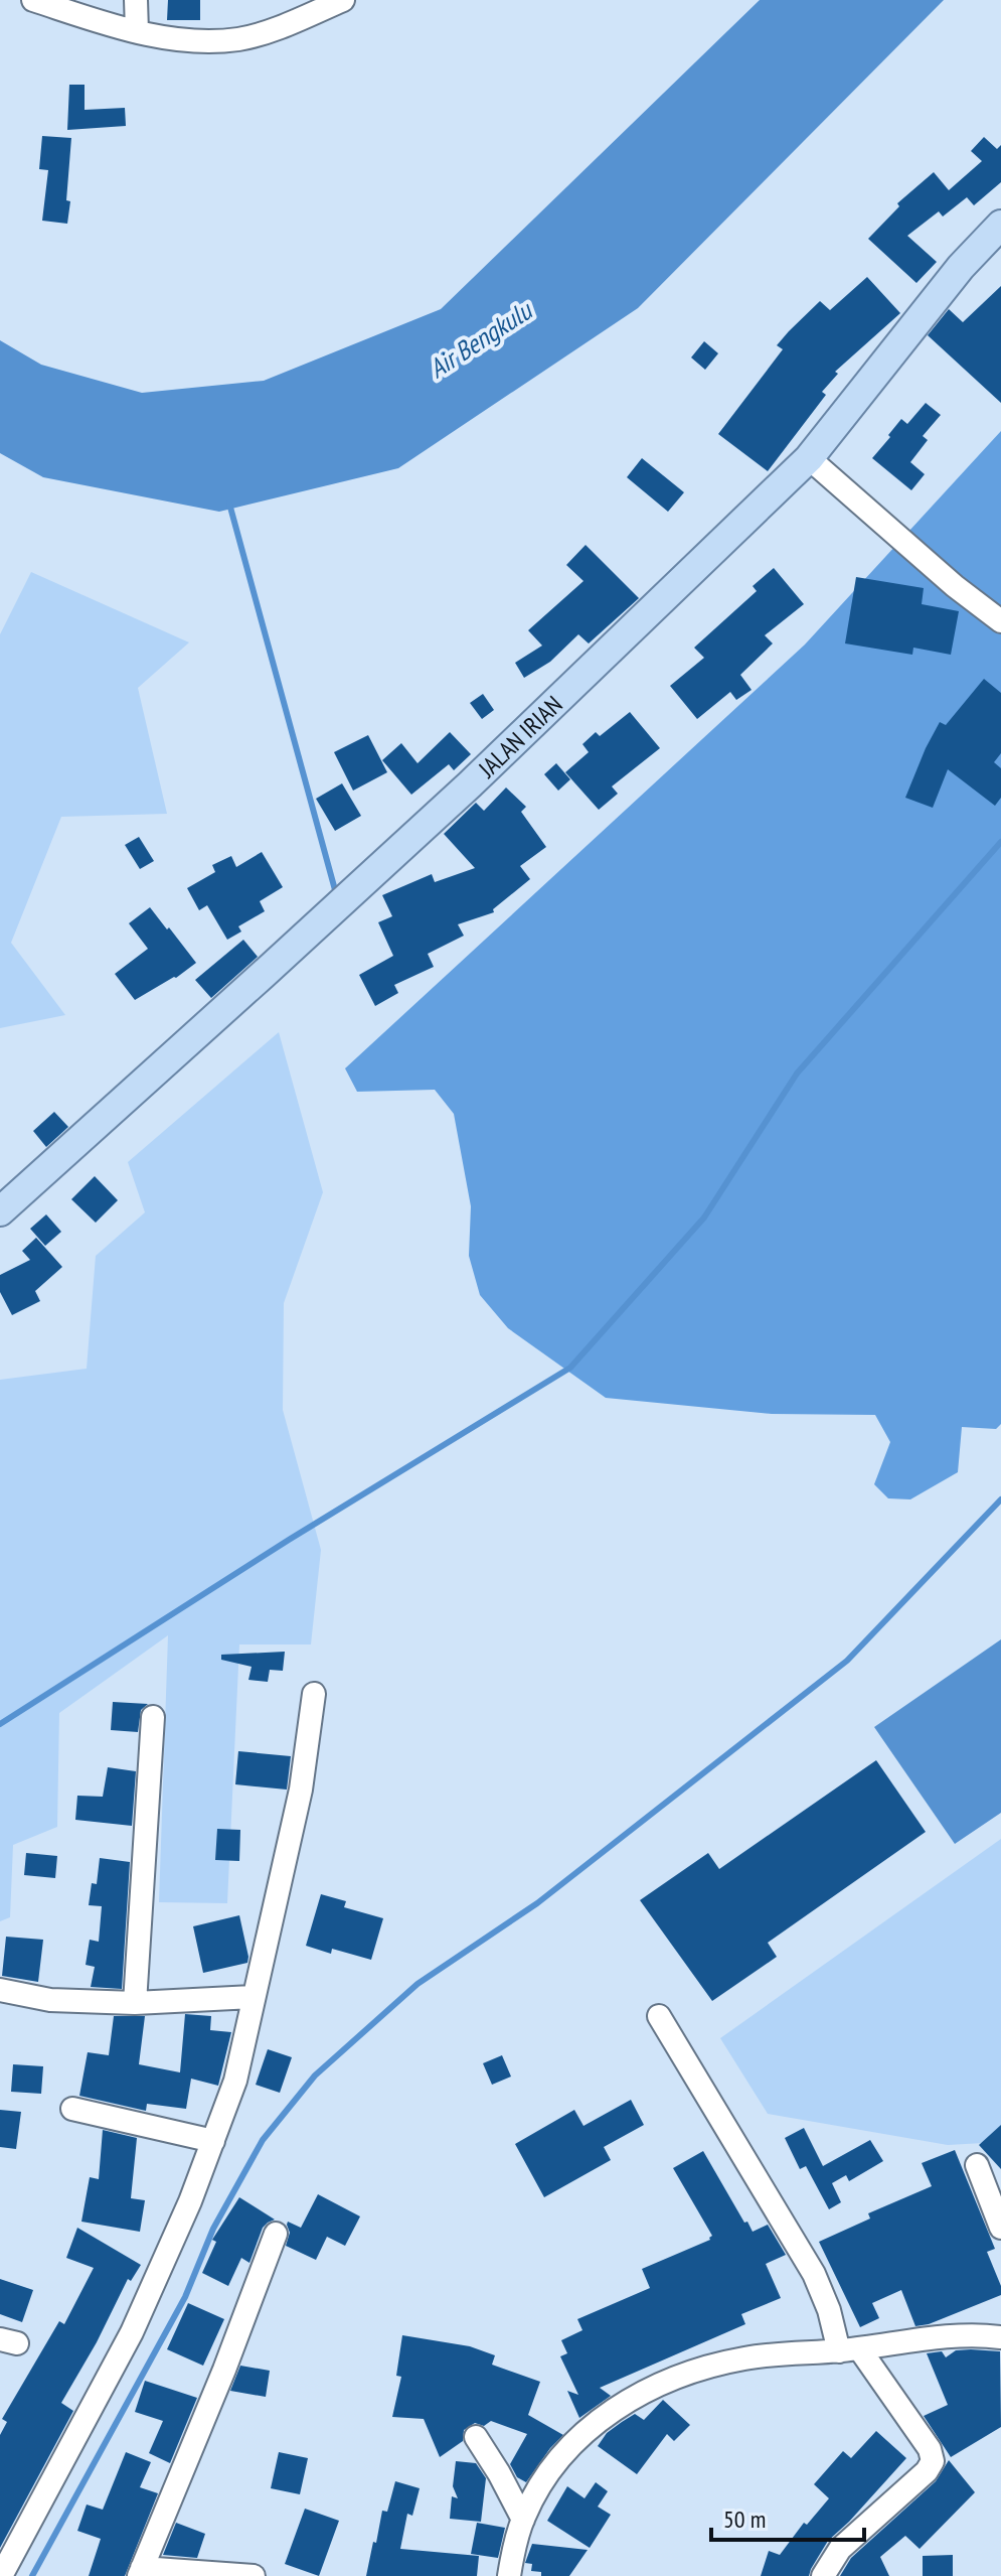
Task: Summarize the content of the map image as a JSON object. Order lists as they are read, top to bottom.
{
  "streets": {
    "main road": ["JALAN IRIAN"]
  },
  "water": ["Air Bengkulu"],
  "scale_bar": "50 m"
}
